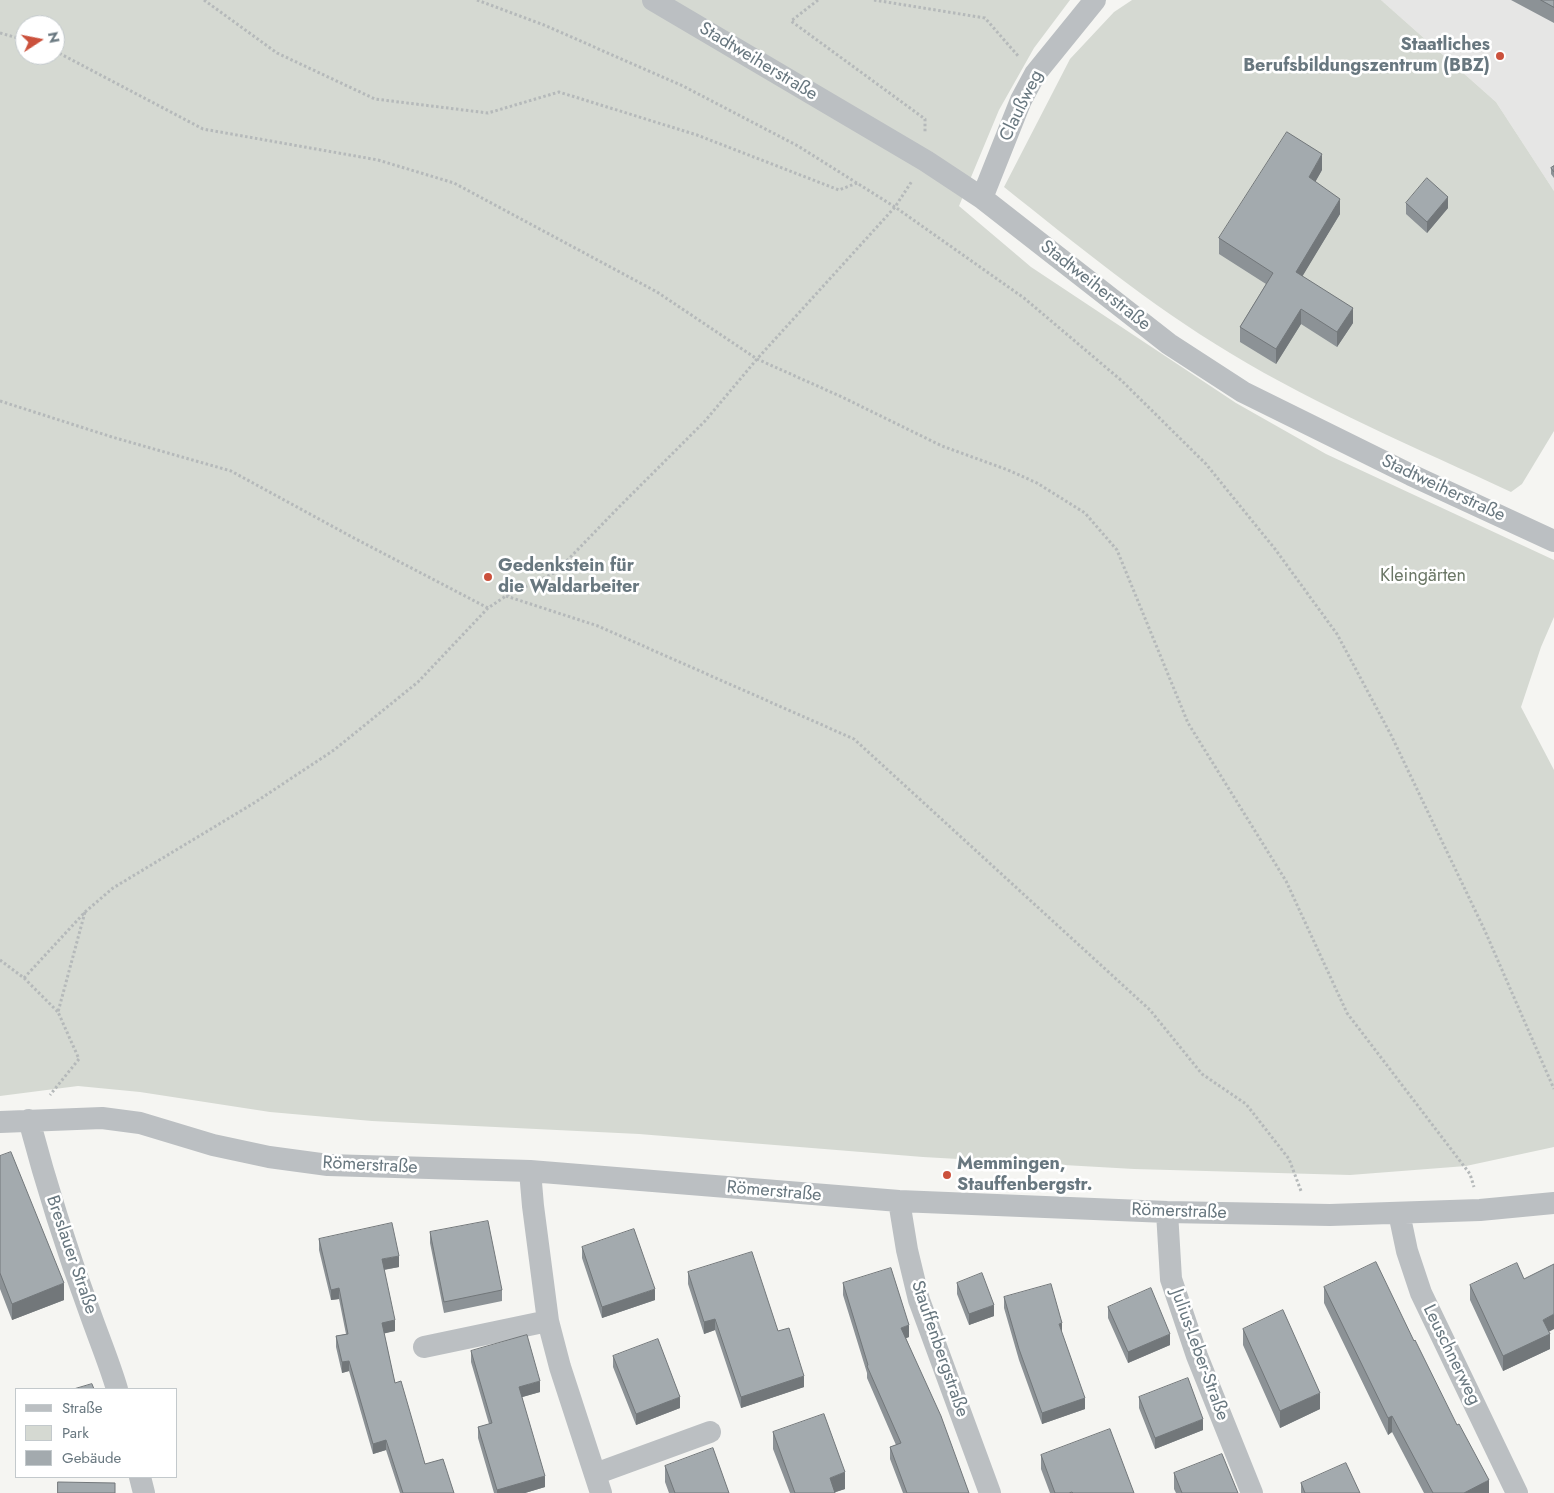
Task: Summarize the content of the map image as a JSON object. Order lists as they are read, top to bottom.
{
  "streets": {
    "street": [
      "Stadtweiherstraße",
      "Claußweg",
      "Römerstraße",
      "Breslauer Straße",
      "Stauffenbergstraße",
      "Julius-Leber-Straße",
      "Leuschnerweg"
    ]
  },
  "crossings": [
    ["Stadtweiherstraße", "Claußweg"],
    ["Römerstraße", "Breslauer Straße"],
    ["Römerstraße", "Stauffenbergstraße"],
    ["Römerstraße", "Julius-Leber-Straße"],
    ["Römerstraße", "Leuschnerweg"]
  ],
  "parks": ["Kleingärten"],
  "places": ["Staatliches Berufsbildungszentrum (BBZ)", "Gedenkstein für die Waldarbeiter", "Memmingen, Stauffenbergstr."],
  "legend": ["Straße", "Park", "Gebäude"],
  "north": "right"
}
